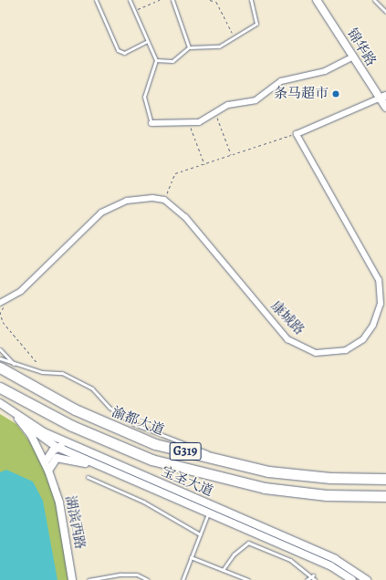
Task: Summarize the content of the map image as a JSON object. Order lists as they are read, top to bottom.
{
  "streets": {
    "highway": ["渝都大道", "G319"],
    "main road": ["锦华路", "宝圣大道", "湖滨西路"],
    "street": ["康城路"]
  },
  "crossings": [
    ["宝圣大道", "湖滨西路"]
  ],
  "places": ["条马超市"]
}
